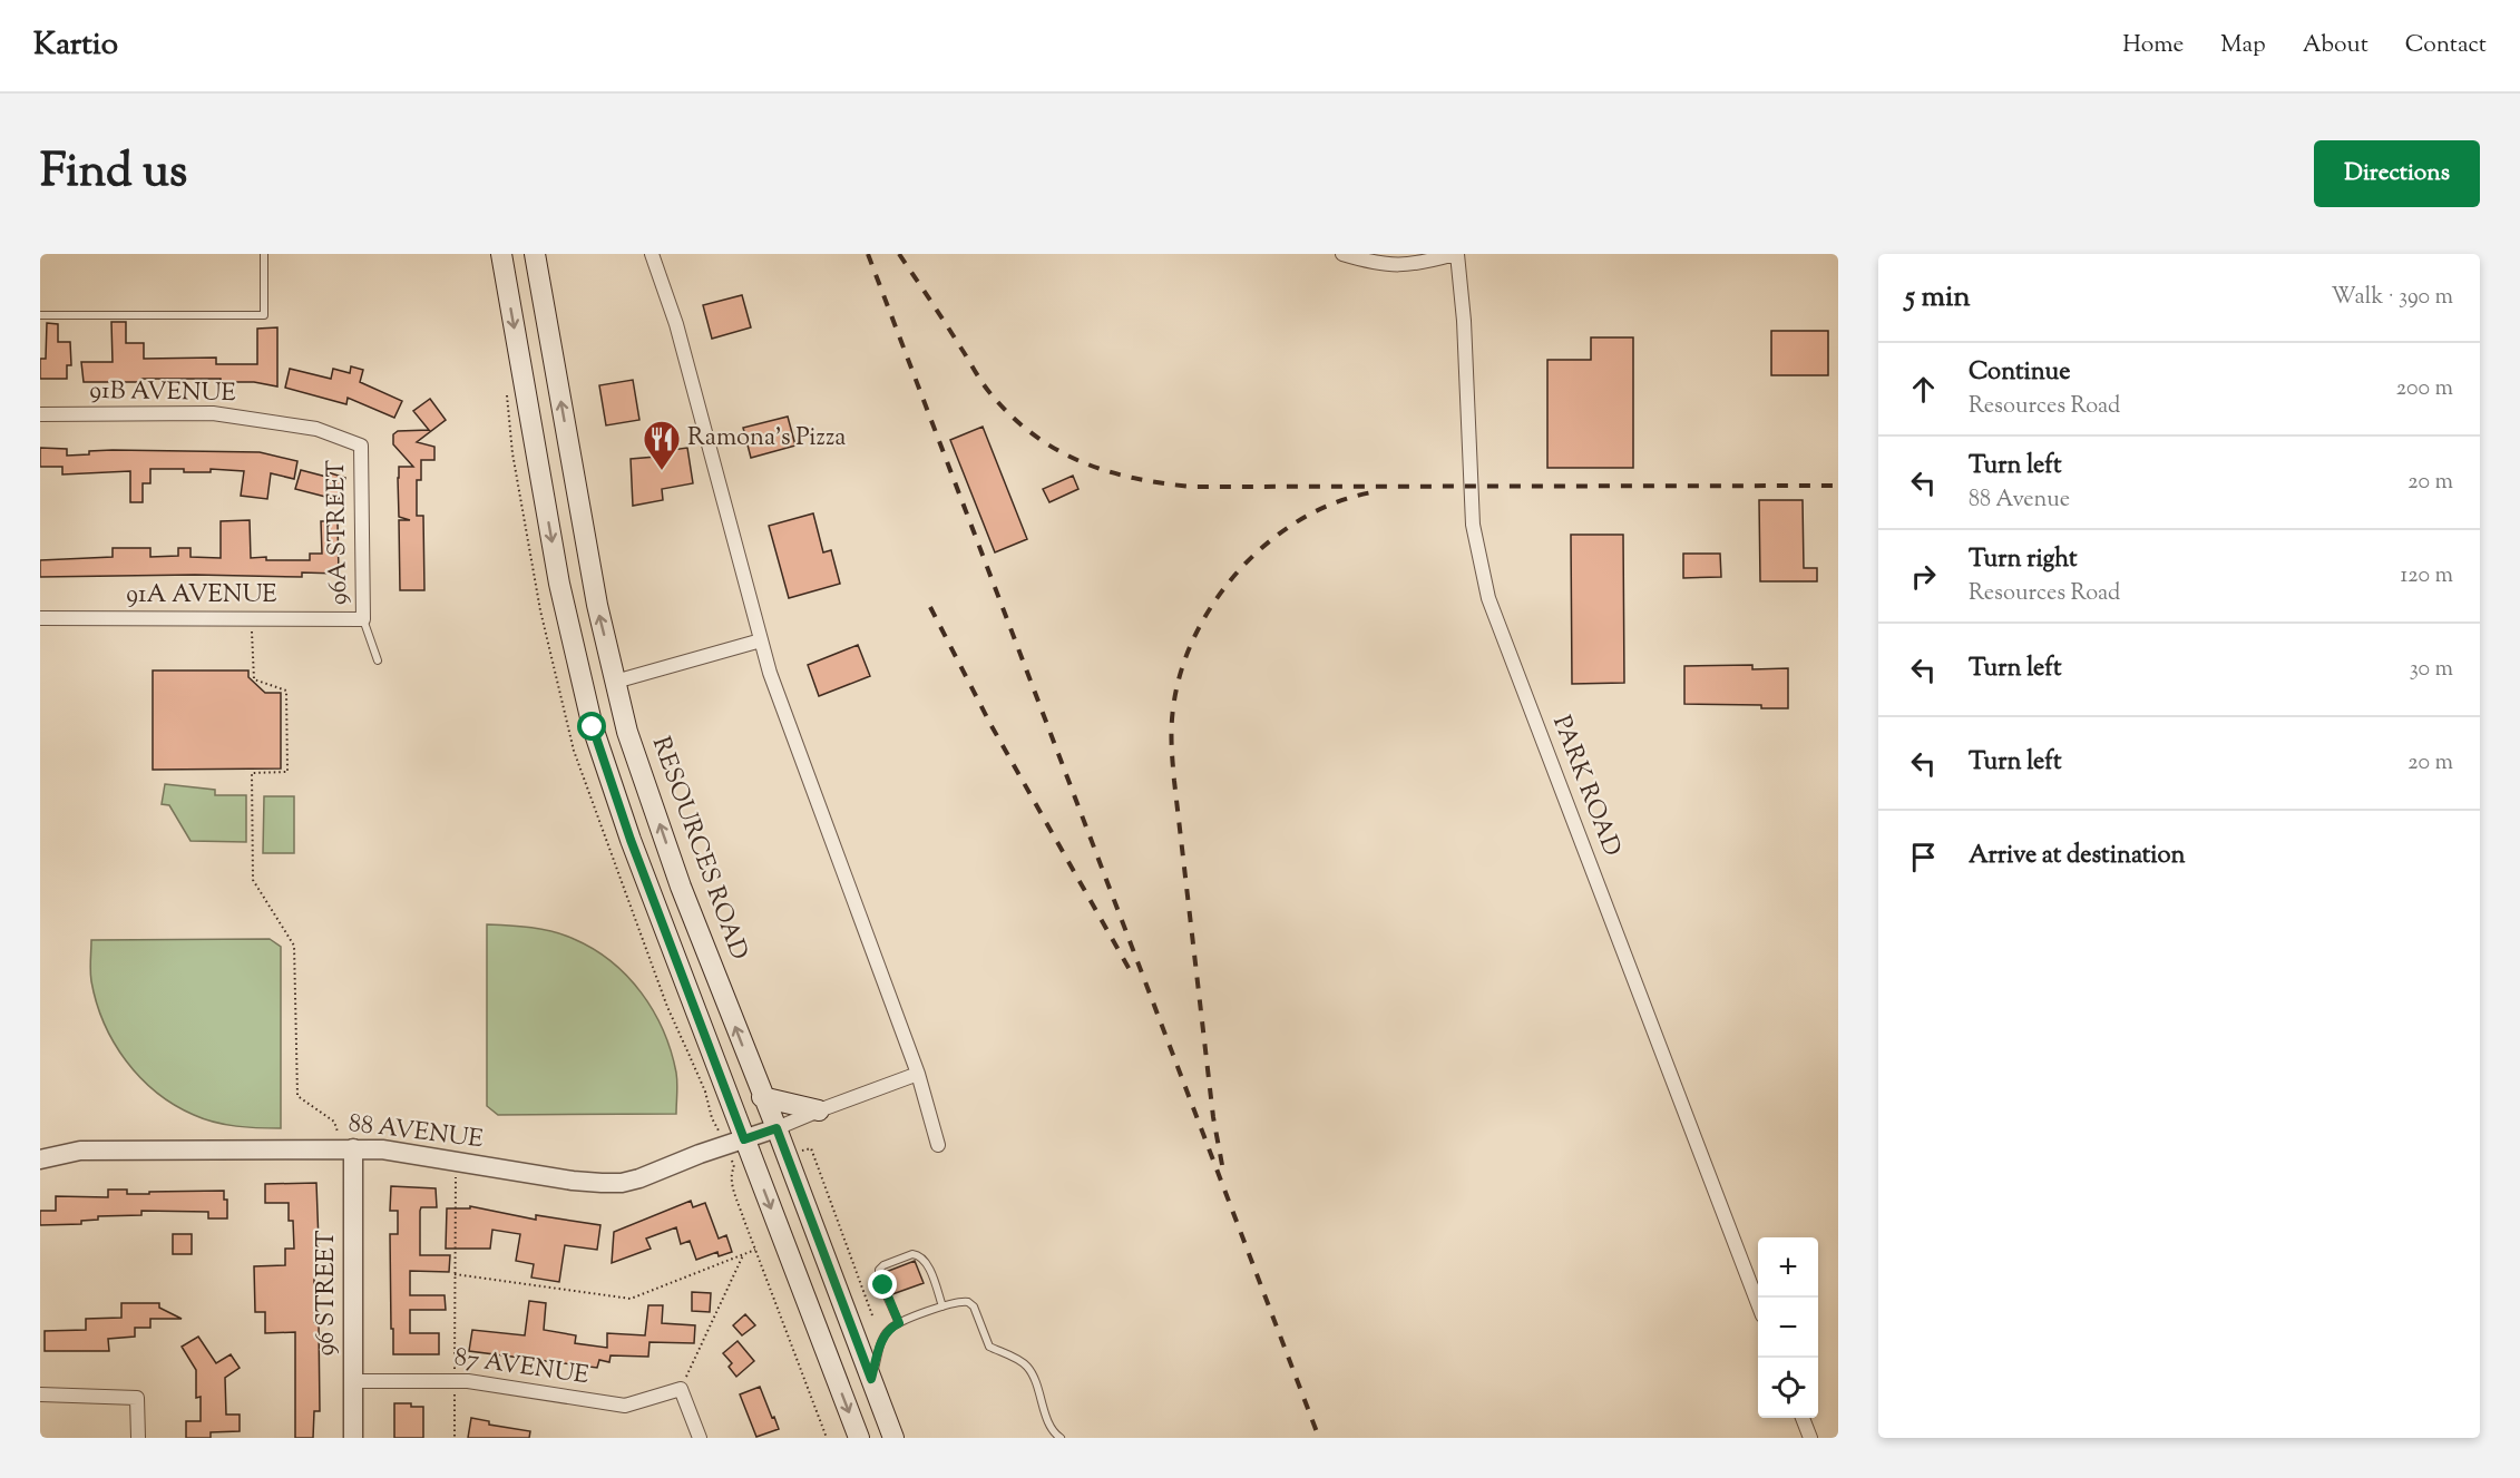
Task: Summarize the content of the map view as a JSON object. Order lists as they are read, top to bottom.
{
  "streets": {
    "main road": ["RESOURCES ROAD"],
    "street": [
      "91B AVENUE",
      "96A STREET",
      "91A AVENUE",
      "PARK ROAD",
      "88 AVENUE",
      "96 STREET",
      "87 AVENUE"
    ]
  },
  "crossings": [
    ["91B AVENUE", "96A STREET"],
    ["96A STREET", "91A AVENUE"],
    ["RESOURCES ROAD", "88 AVENUE"],
    ["88 AVENUE", "96 STREET"],
    ["96 STREET", "87 AVENUE"]
  ],
  "places": {
    "restaurant": ["Ramona's Pizza"]
  },
  "page": {
    "header": "Kartio",
    "nav": [
      "Home",
      "Map",
      "About",
      "Contact"
    ],
    "title": "Find us",
    "buttons": "Directions",
    "heading": ["5 min", "Walk · 390 m"],
    "list": [
      ["Continue", "Resources Road", "200 m"],
      ["Turn left", "88 Avenue", "20 m"],
      ["Turn right", "Resources Road", "120 m"],
      ["Turn left", "30 m"],
      ["Turn left", "20 m"],
      "Arrive at destination"
    ],
    "map_buttons": ["+", "−"]
  }
}
